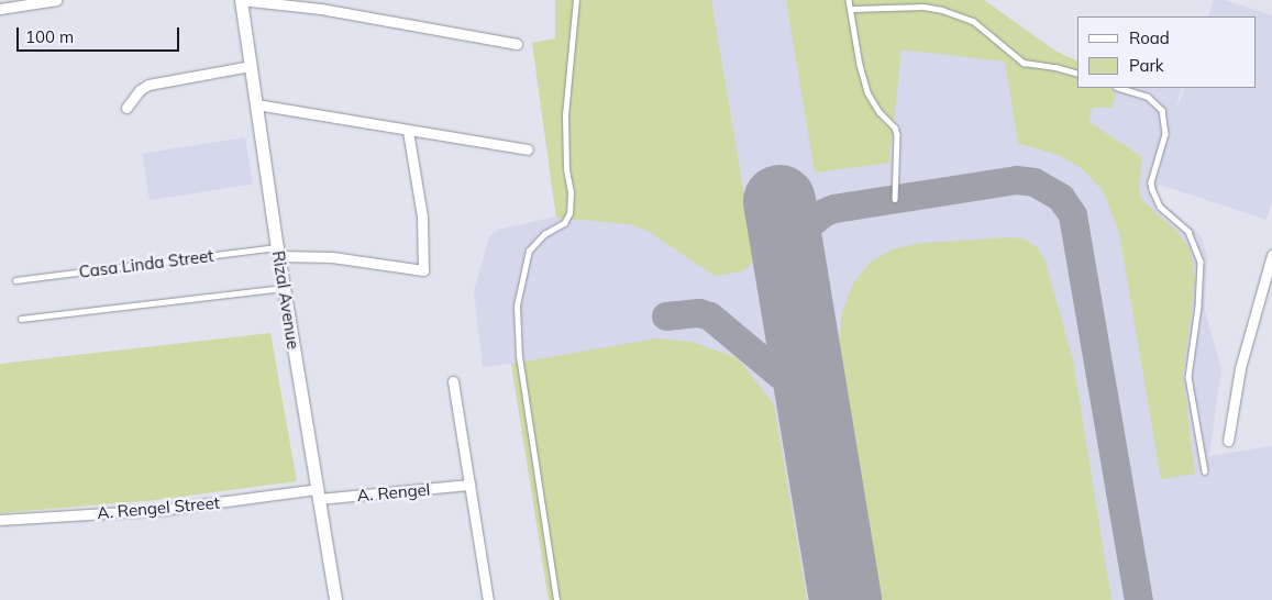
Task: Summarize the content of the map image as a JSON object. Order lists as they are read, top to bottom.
{
  "streets": {
    "street": ["Rizal Avenue", "A. Rengel", "A. Rengel Street"],
    "lane": ["Casa Linda Street"]
  },
  "crossings": [
    ["Casa Linda Street", "Rizal Avenue"],
    ["Rizal Avenue", "A. Rengel"],
    ["Rizal Avenue", "A. Rengel Street"],
    ["A. Rengel", "A. Rengel Street"]
  ],
  "legend": ["Road", "Park"],
  "scale_bar": "100 m"
}
